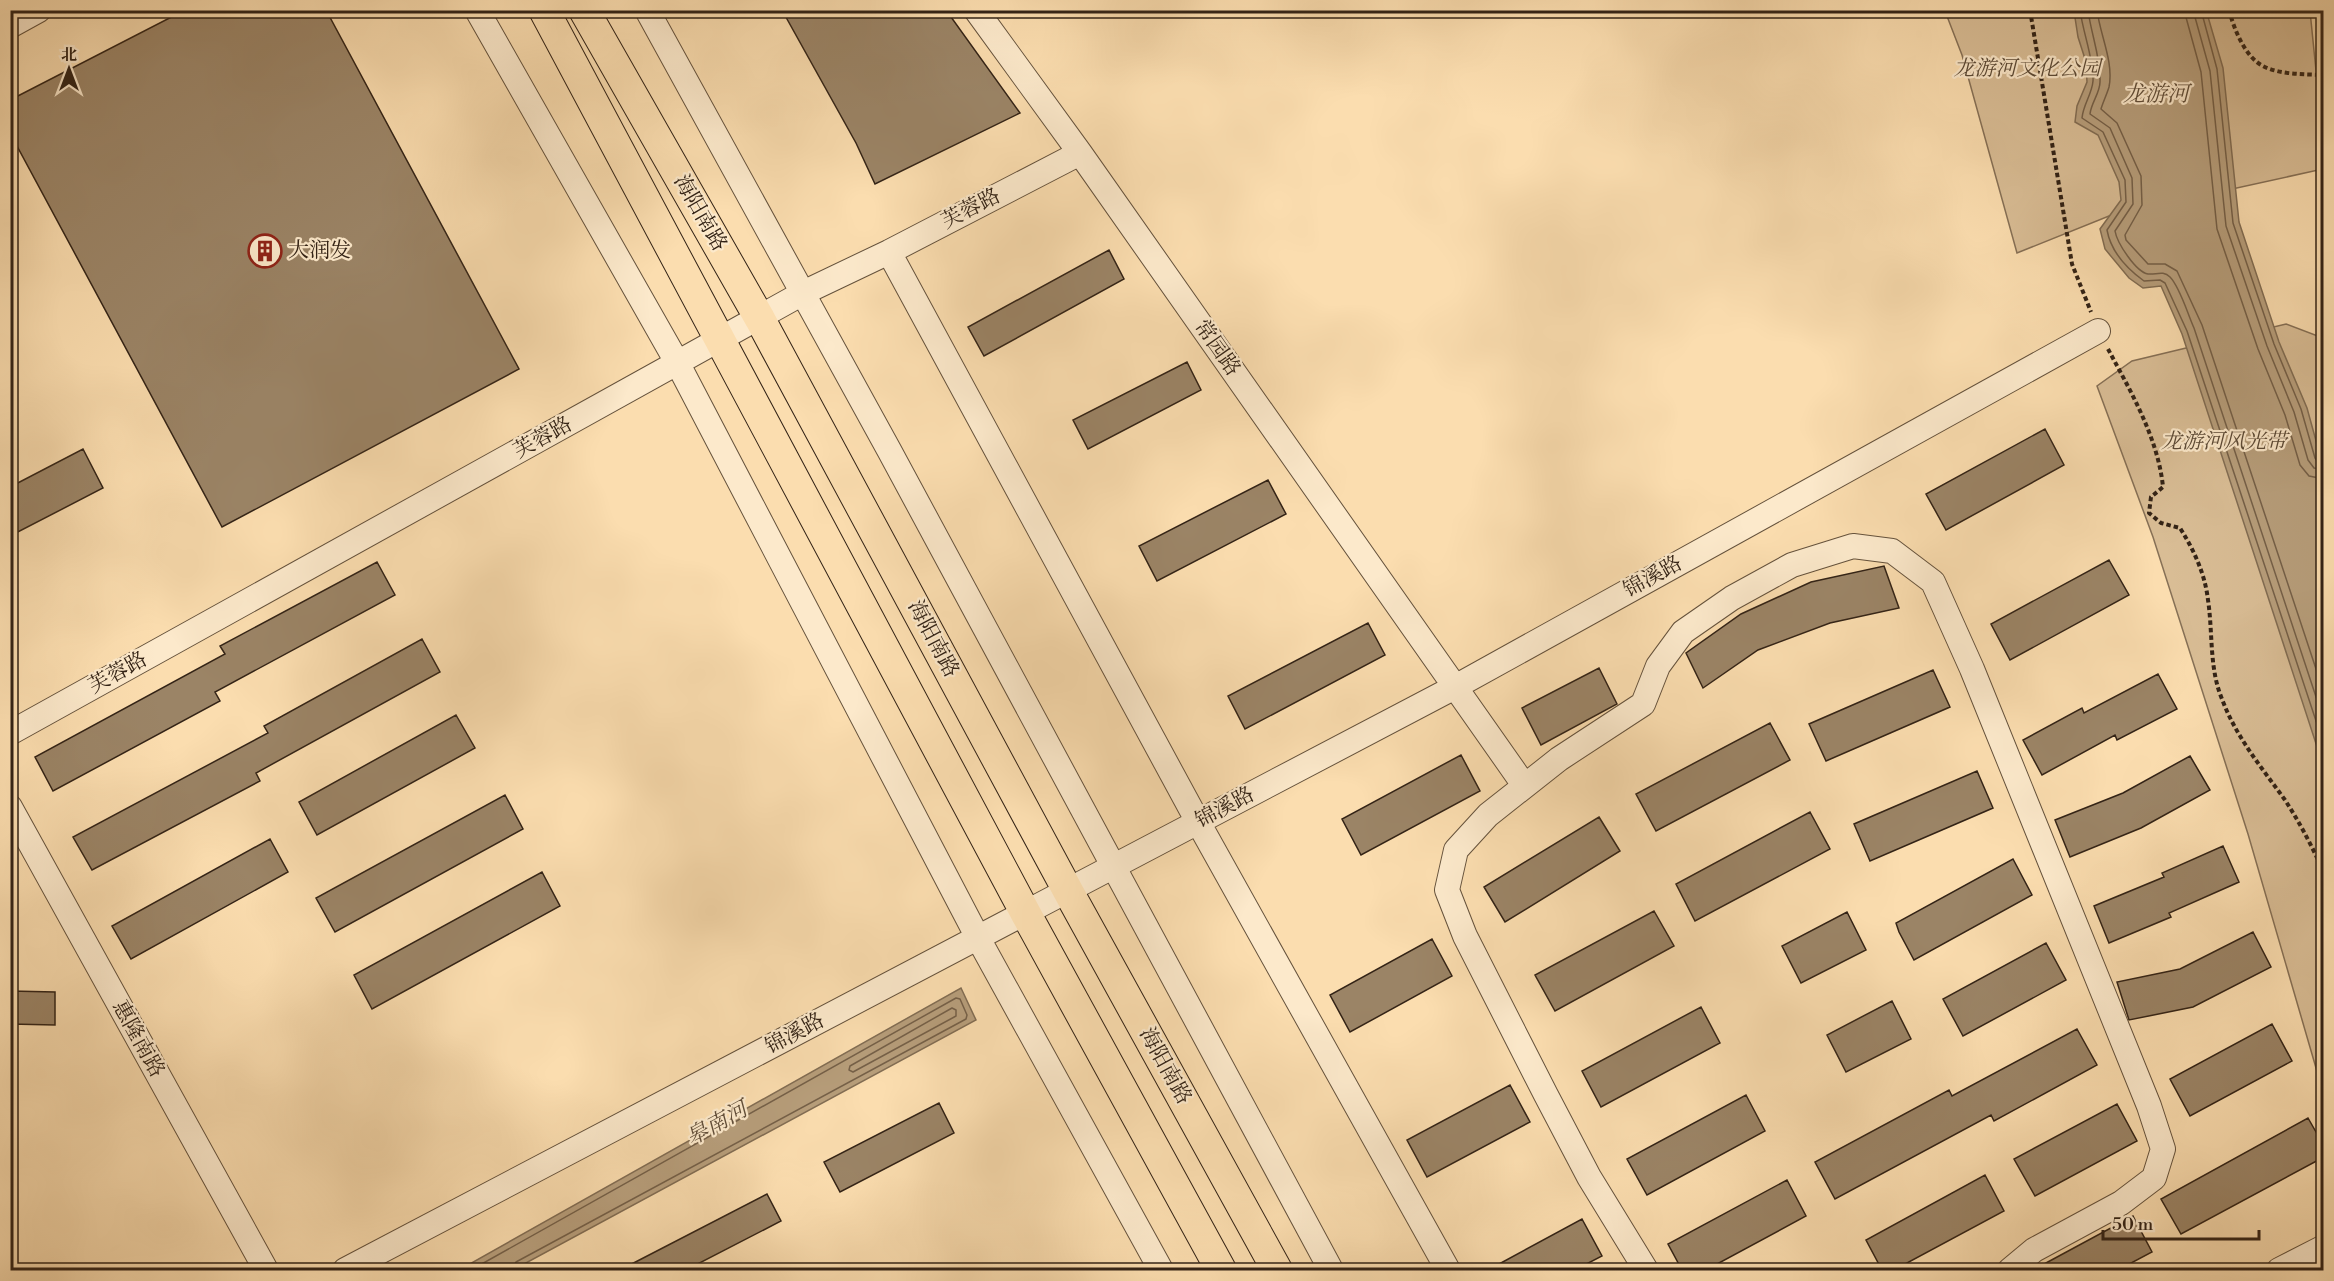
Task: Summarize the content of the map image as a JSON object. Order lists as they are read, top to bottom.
{
  "streets": {
    "main road": ["海阳南路"],
    "street": [
      "芙蓉路",
      "常园路",
      "锦溪路",
      "惠隆南路"
    ]
  },
  "crossings": [
    ["芙蓉路", "海阳南路"],
    ["芙蓉路", "常园路"],
    ["海阳南路", "锦溪路"],
    ["常园路", "锦溪路"]
  ],
  "water": ["龙游河", "皋南河"],
  "parks": ["龙游河文化公园", "龙游河风光带"],
  "places": {
    "building": ["大润发"]
  },
  "scale_bar": "50 m",
  "north": "top"
}
